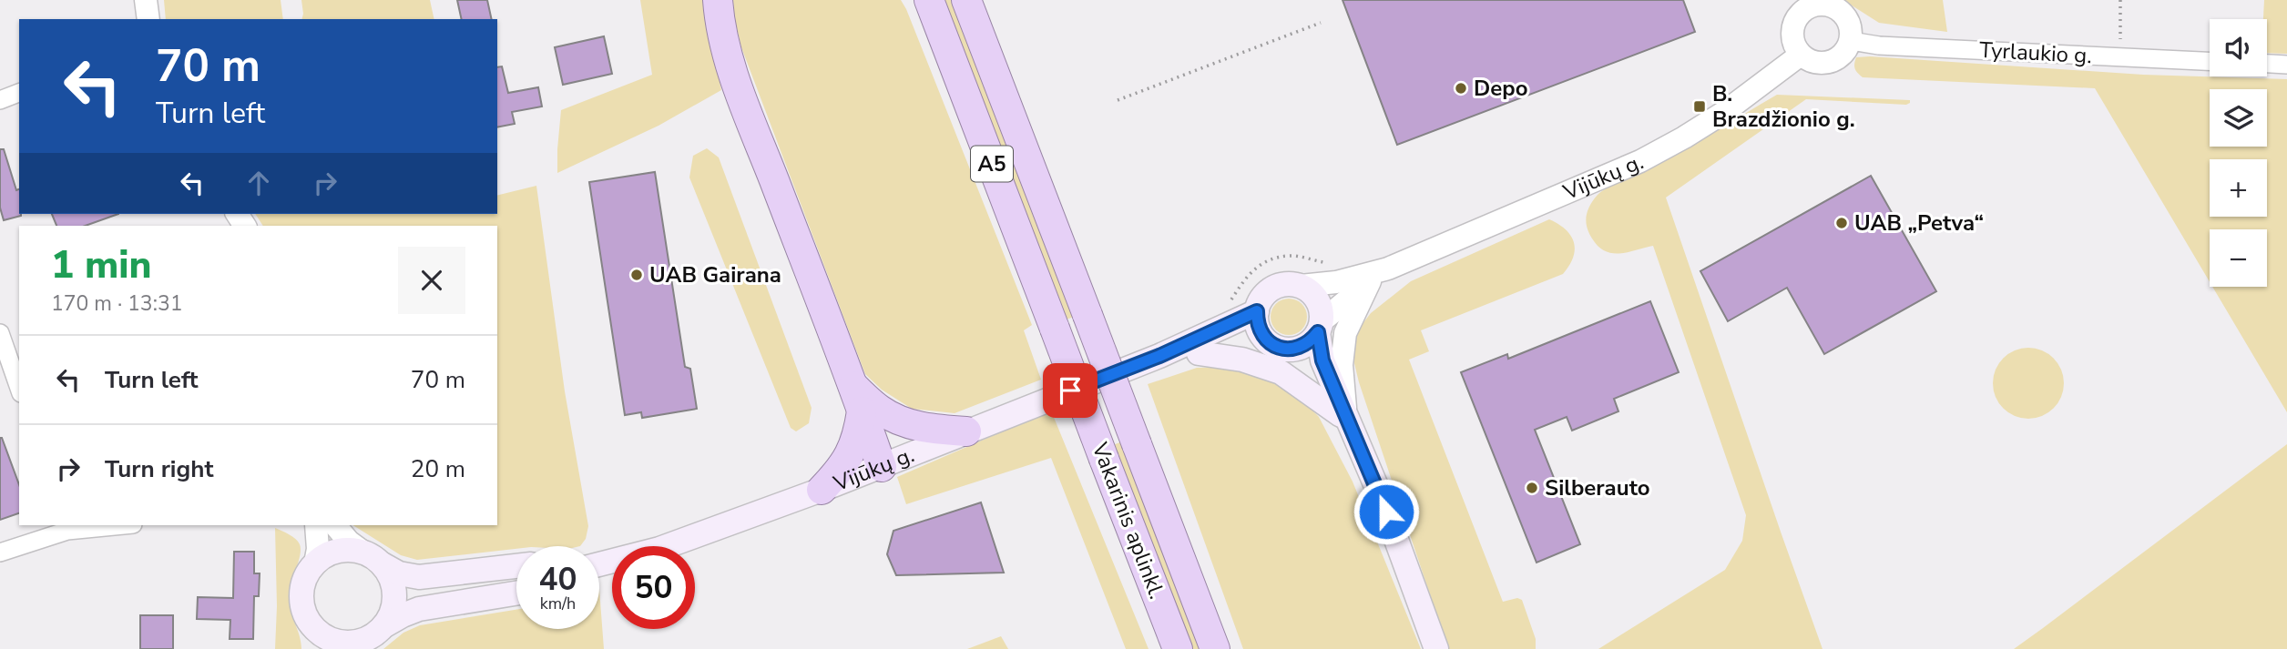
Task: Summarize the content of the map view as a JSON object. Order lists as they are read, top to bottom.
{
  "streets": {
    "highway": ["A5", "Vakarinis aplinkl."],
    "main road": ["Vijūkų g."],
    "street": ["Tyrlaukio g."]
  },
  "crossings": [
    ["Tyrlaukio g.", "Vijūkų g."]
  ],
  "places": {
    "other": [
      "Depo",
      "UAB „Petva“",
      "UAB Gairana",
      "Silberauto"
    ],
    "transit": ["B. Brazdžionio g."]
  },
  "page": {
    "map_buttons": ["+", "−"],
    "turn": ["70 m", "Turn left"],
    "heading": ["1 min", "170 m · 13:31"],
    "list": [
      {
        "name": "Turn left",
        "value": "70 m"
      },
      {
        "name": "Turn right",
        "value": "20 m"
      }
    ],
    "speed": "40 km/h",
    "limit": "50"
  }
}
